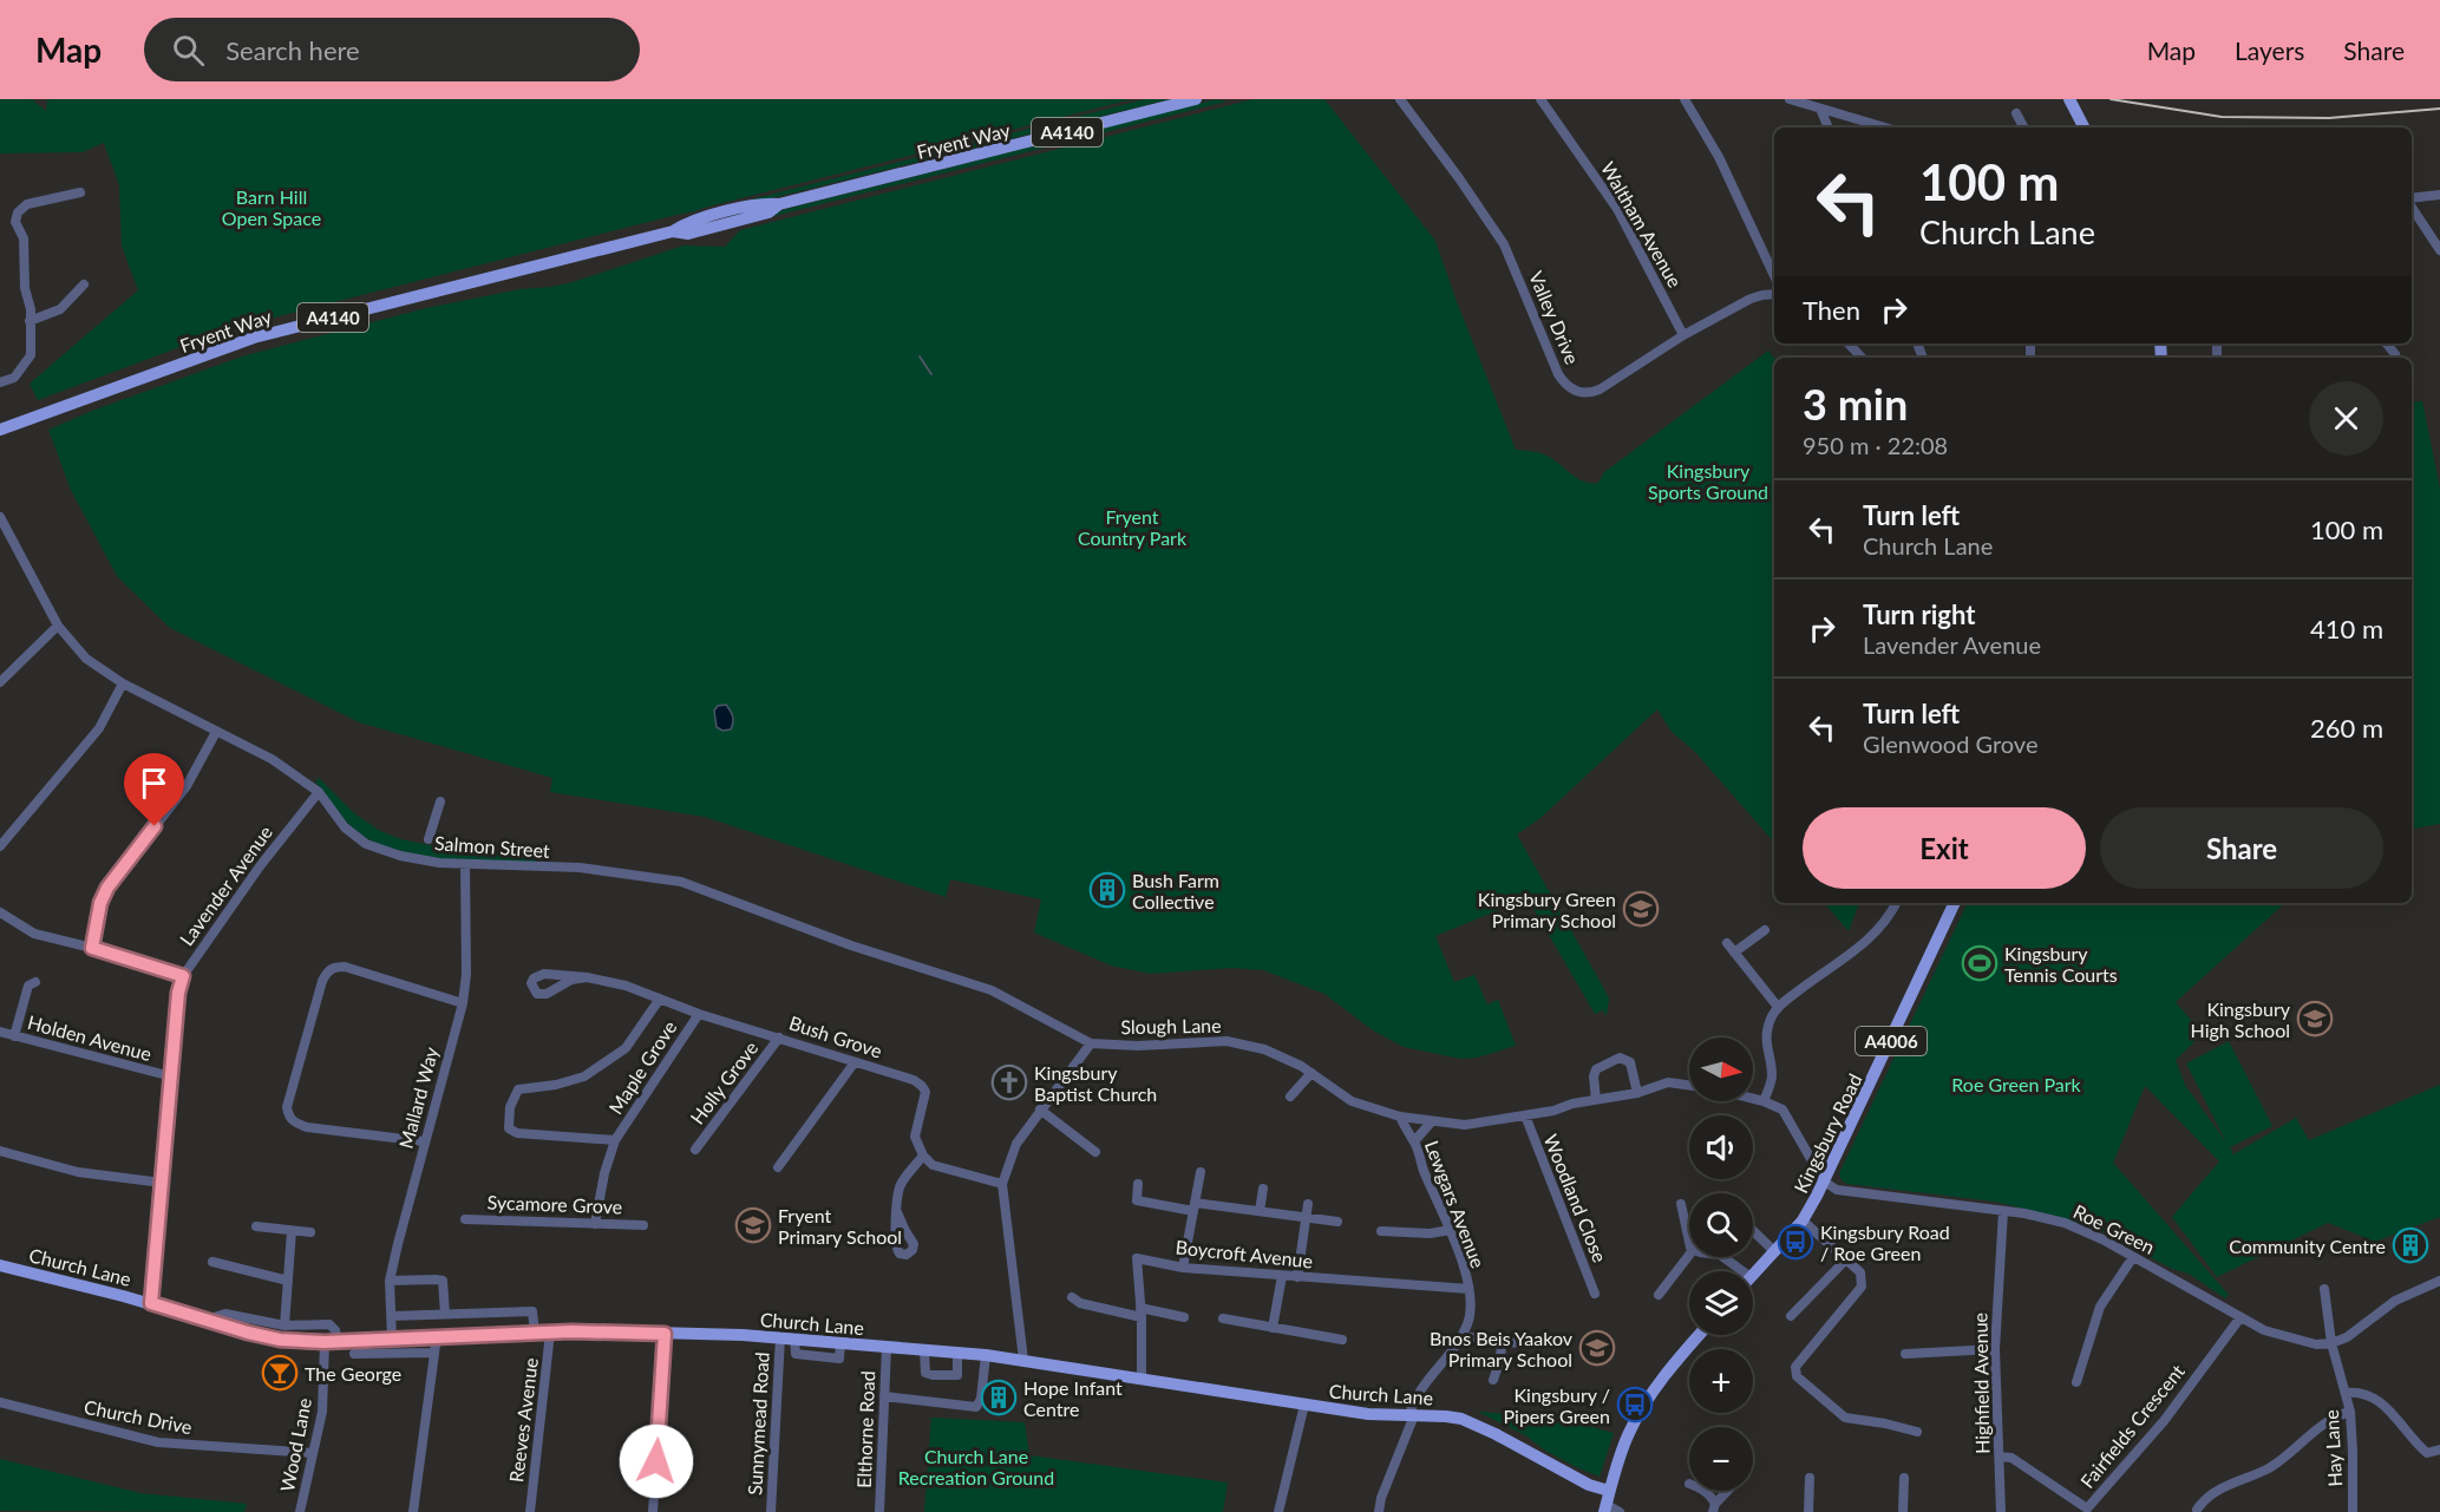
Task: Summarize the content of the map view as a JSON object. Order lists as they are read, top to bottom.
{
  "streets": {
    "main road": [
      "A4140",
      "Fryent Way",
      "A4006",
      "Kingsbury Road",
      "Church Lane"
    ],
    "street": [
      "Waltham Avenue",
      "Valley Drive",
      "Salmon Street",
      "Lavender Avenue",
      "Slough Lane",
      "Bush Grove",
      "Holden Avenue",
      "Maple Grove",
      "Holly Grove",
      "Mallard Way",
      "Woodland Close",
      "Sycamore Grove",
      "Lewgars Avenue",
      "Roe Green",
      "Boycroft Avenue",
      "Highfield Avenue",
      "Church Drive",
      "Reeves Avenue",
      "Sunnymead Road",
      "Fairfields Crescent",
      "Elthorne Road",
      "Wood Lane",
      "Hay Lane"
    ]
  },
  "crossings": [
    ["Waltham Avenue", "Valley Drive"],
    ["Salmon Street", "Lavender Avenue"],
    ["Salmon Street", "Slough Lane"],
    ["Salmon Street", "Mallard Way"],
    ["Lavender Avenue", "Holden Avenue"],
    ["Lavender Avenue", "Church Lane"],
    ["Slough Lane", "Woodland Close"],
    ["Slough Lane", "Lewgars Avenue"],
    ["Bush Grove", "Maple Grove"],
    ["Bush Grove", "Holly Grove"],
    ["Maple Grove", "Sycamore Grove"],
    ["Mallard Way", "Church Lane"],
    ["Kingsbury Road", "Roe Green"],
    ["Lewgars Avenue", "Boycroft Avenue"],
    ["Lewgars Avenue", "Church Lane"],
    ["Roe Green", "Highfield Avenue"],
    ["Roe Green", "Fairfields Crescent"],
    ["Roe Green", "Hay Lane"],
    ["Boycroft Avenue", "Church Lane"],
    ["Church Lane", "Reeves Avenue"],
    ["Church Lane", "Sunnymead Road"],
    ["Church Lane", "Elthorne Road"],
    ["Church Lane", "Wood Lane"],
    ["Highfield Avenue", "Fairfields Crescent"],
    ["Church Drive", "Wood Lane"]
  ],
  "parks": [
    "Barn Hill Open Space",
    "Kingsbury Sports Ground",
    "Fryent Country Park",
    "Roe Green Park",
    "Church Lane Recreation Ground"
  ],
  "places": {
    "building": ["Bush Farm Collective", "Community Centre", "Hope Infant Centre"],
    "school or university": [
      "Kingsbury Green Primary School",
      "Kingsbury High School",
      "Fryent Primary School",
      "Bnos Beis Yaakov Primary School"
    ],
    "sports": ["Kingsbury Tennis Courts"],
    "church": ["Kingsbury Baptist Church"],
    "bus stop": ["Kingsbury Road / Roe Green", "Kingsbury / Pipers Green"],
    "bar": ["The George"]
  },
  "north": "right",
  "page": {
    "header": "Map",
    "search": "Search here",
    "nav": ["Map", "Layers", "Share"],
    "turn": ["100 m", "Church Lane"],
    "then": "Then",
    "heading": ["3 min", "950 m · 22:08"],
    "list": [
      {
        "name": "Turn left",
        "note": "Church Lane",
        "value": "100 m"
      },
      {
        "name": "Turn right",
        "note": "Lavender Avenue",
        "value": "410 m"
      },
      {
        "name": "Turn left",
        "note": "Glenwood Grove",
        "value": "260 m"
      }
    ],
    "buttons": ["Exit", "Share"],
    "map_buttons": ["+", "−"]
  }
}
